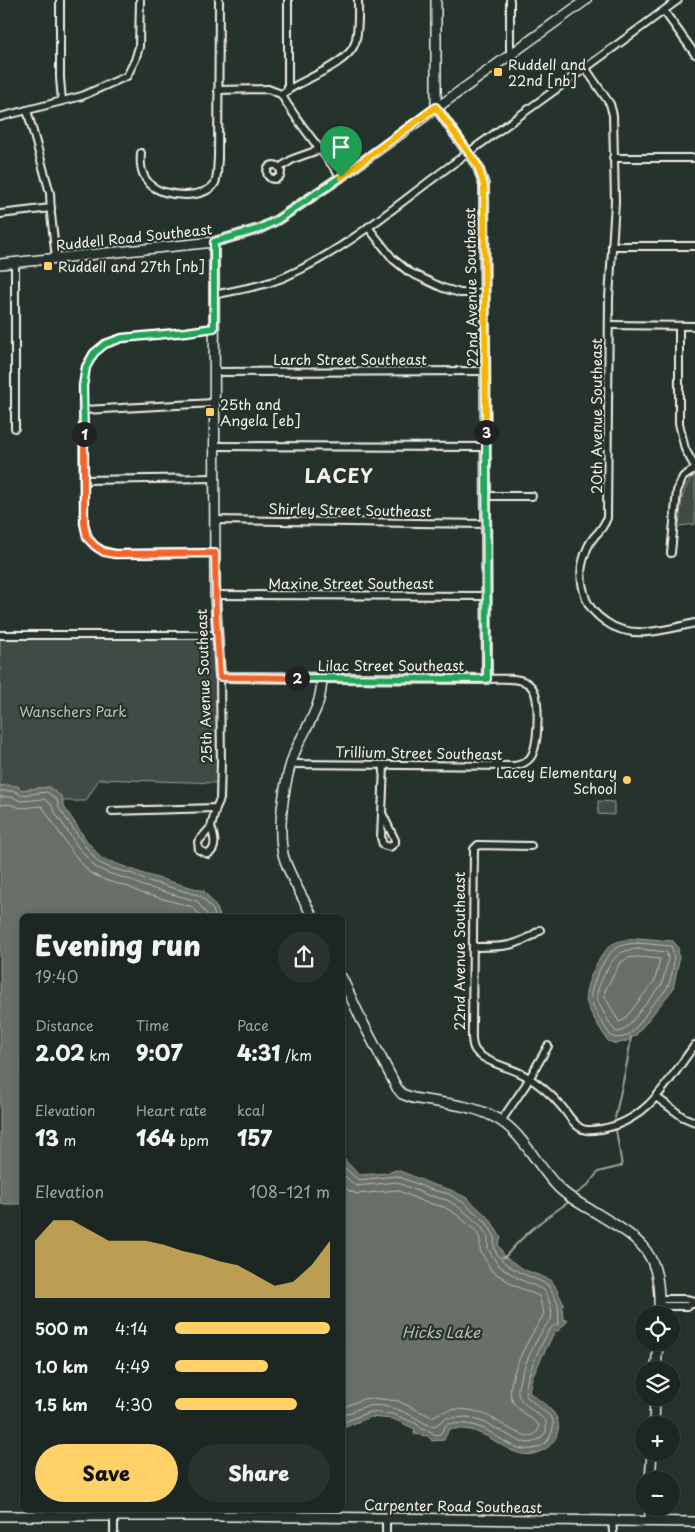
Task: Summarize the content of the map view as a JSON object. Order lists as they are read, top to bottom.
{
  "streets": {
    "street": [
      "Ruddell Road Southeast",
      "22nd Avenue Southeast",
      "Larch Street Southeast",
      "20th Avenue Southeast",
      "Shirley Street Southeast",
      "Maxine Street Southeast",
      "Lilac Street Southeast",
      "25th Avenue Southeast",
      "Trillium Street Southeast",
      "Carpenter Road Southeast"
    ]
  },
  "crossings": [
    ["Ruddell Road Southeast", "22nd Avenue Southeast"],
    ["Ruddell Road Southeast", "25th Avenue Southeast"],
    ["22nd Avenue Southeast", "Larch Street Southeast"],
    ["22nd Avenue Southeast", "Shirley Street Southeast"],
    ["22nd Avenue Southeast", "Maxine Street Southeast"],
    ["22nd Avenue Southeast", "Lilac Street Southeast"],
    ["Larch Street Southeast", "25th Avenue Southeast"],
    ["Shirley Street Southeast", "25th Avenue Southeast"],
    ["Maxine Street Southeast", "25th Avenue Southeast"],
    ["Lilac Street Southeast", "25th Avenue Southeast"],
    ["Lilac Street Southeast", "Trillium Street Southeast"]
  ],
  "districts": ["LACEY"],
  "water": ["Hicks Lake"],
  "parks": ["Wanschers Park"],
  "places": {
    "transit": ["Ruddell and 22nd [nb]", "Ruddell and 27th [nb]", "25th and Angela [eb]"],
    "other": ["Lacey Elementary School"]
  },
  "page": {
    "pins": ["3", "1", "2"],
    "heading": ["Evening run", "19:40"],
    "stats": [
      ["Distance", "2.02 km"],
      ["Time", "9:07"],
      ["Pace", "4:31 /km"],
      ["Elevation", "13 m"],
      ["Heart rate", "164 bpm"],
      ["kcal", "157"]
    ],
    "chart": ["Elevation", "108–121 m"],
    "map_buttons": ["+", "−"],
    "list": [
      {
        "name": "500 m",
        "note": "4:14"
      },
      {
        "name": "1.0 km",
        "note": "4:49"
      },
      {
        "name": "1.5 km",
        "note": "4:30"
      }
    ],
    "buttons": ["Save", "Share"]
  }
}
